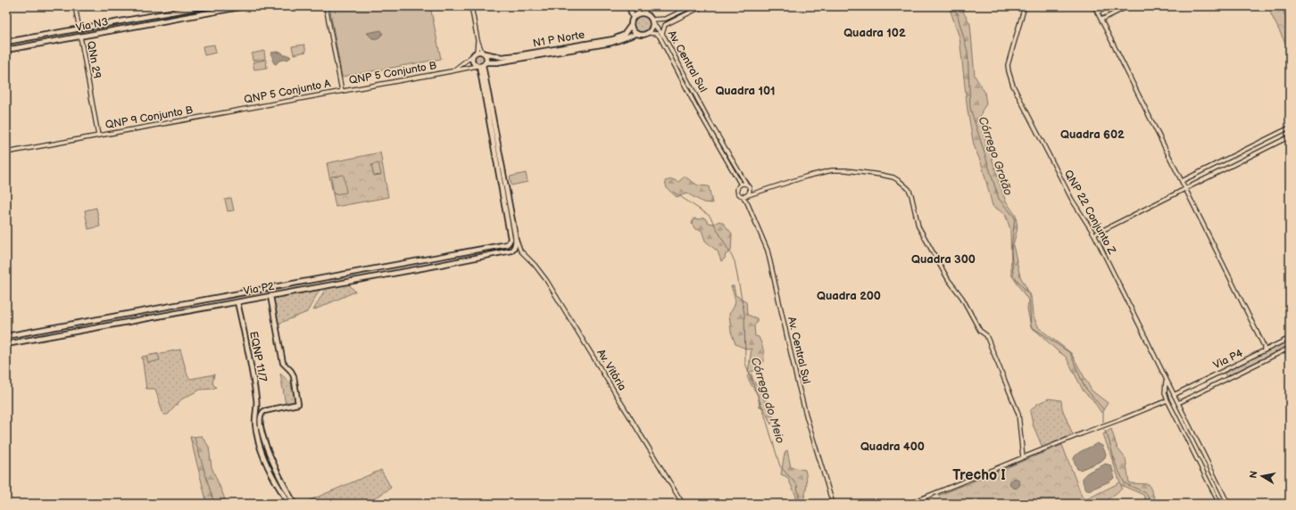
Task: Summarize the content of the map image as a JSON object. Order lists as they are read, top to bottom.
{
  "streets": {
    "main road": [
      "Via N3",
      "N1 P Norte",
      "Via P2",
      "EQNP 11/7"
    ],
    "street": [
      "QNn 29",
      "Av. Central Sul",
      "QNP 5 Conjunto B",
      "QNP 5 Conjunto A",
      "QNP 9 Conjunto B",
      "QNP 22 Conjunto Z",
      "Via P4",
      "Av. Vitória"
    ]
  },
  "crossings": [
    ["Via N3", "QNn 29"],
    ["N1 P Norte", "Av. Central Sul"],
    ["N1 P Norte", "QNP 5 Conjunto B"],
    ["N1 P Norte", "Via P2"],
    ["QNn 29", "QNP 9 Conjunto B"],
    ["QNP 5 Conjunto B", "QNP 5 Conjunto A"],
    ["QNP 5 Conjunto A", "QNP 9 Conjunto B"],
    ["QNP 22 Conjunto Z", "Via P4"],
    ["Via P2", "EQNP 11/7"]
  ],
  "districts": [
    "Quadra 102",
    "Quadra 101",
    "Quadra 602",
    "Quadra 300",
    "Quadra 200",
    "Quadra 400",
    "Trecho I"
  ],
  "water": ["Córrego Grotão", "Córrego do Meio"],
  "north": "left"
}
